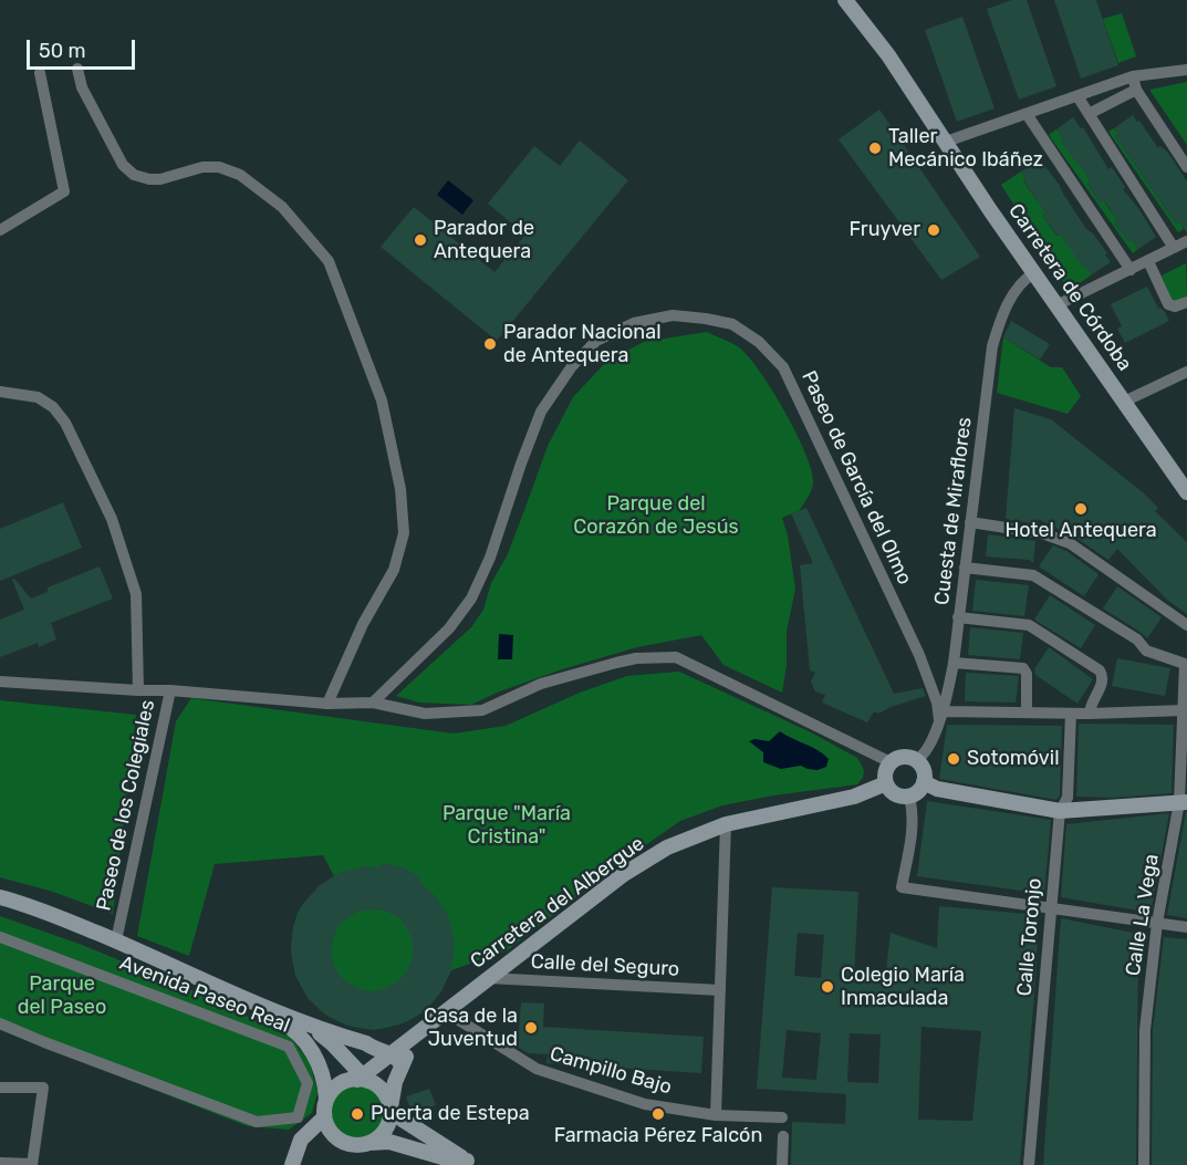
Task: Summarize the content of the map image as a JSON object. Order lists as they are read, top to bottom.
{
  "streets": {
    "street": [
      "Carretera de Córdoba",
      "Paseo de García del Olmo",
      "Cuesta de Miraflores",
      "Paseo de los Colegiales",
      "Carretera del Albergue",
      "Calle La Vega",
      "Calle Toronjo",
      "Calle del Seguro",
      "Avenida Paseo Real",
      "Campillo Bajo"
    ]
  },
  "crossings": [
    ["Carretera de Córdoba", "Cuesta de Miraflores"],
    ["Paseo de García del Olmo", "Cuesta de Miraflores"],
    ["Cuesta de Miraflores", "Carretera del Albergue"],
    ["Paseo de los Colegiales", "Avenida Paseo Real"],
    ["Carretera del Albergue", "Calle del Seguro"],
    ["Carretera del Albergue", "Avenida Paseo Real"],
    ["Carretera del Albergue", "Campillo Bajo"]
  ],
  "parks": ["Parque del Corazón de Jesús", "Parque \"María Cristina\"", "Parque del Paseo"],
  "places": [
    "Taller Mecánico Ibáñez",
    "Fruyver",
    "Parador de Antequera",
    "Parador Nacional de Antequera",
    "Hotel Antequera",
    "Sotomóvil",
    "Colegio María Inmaculada",
    "Casa de la Juventud",
    "Puerta de Estepa",
    "Farmacia Pérez Falcón"
  ],
  "scale_bar": "50 m"
}
